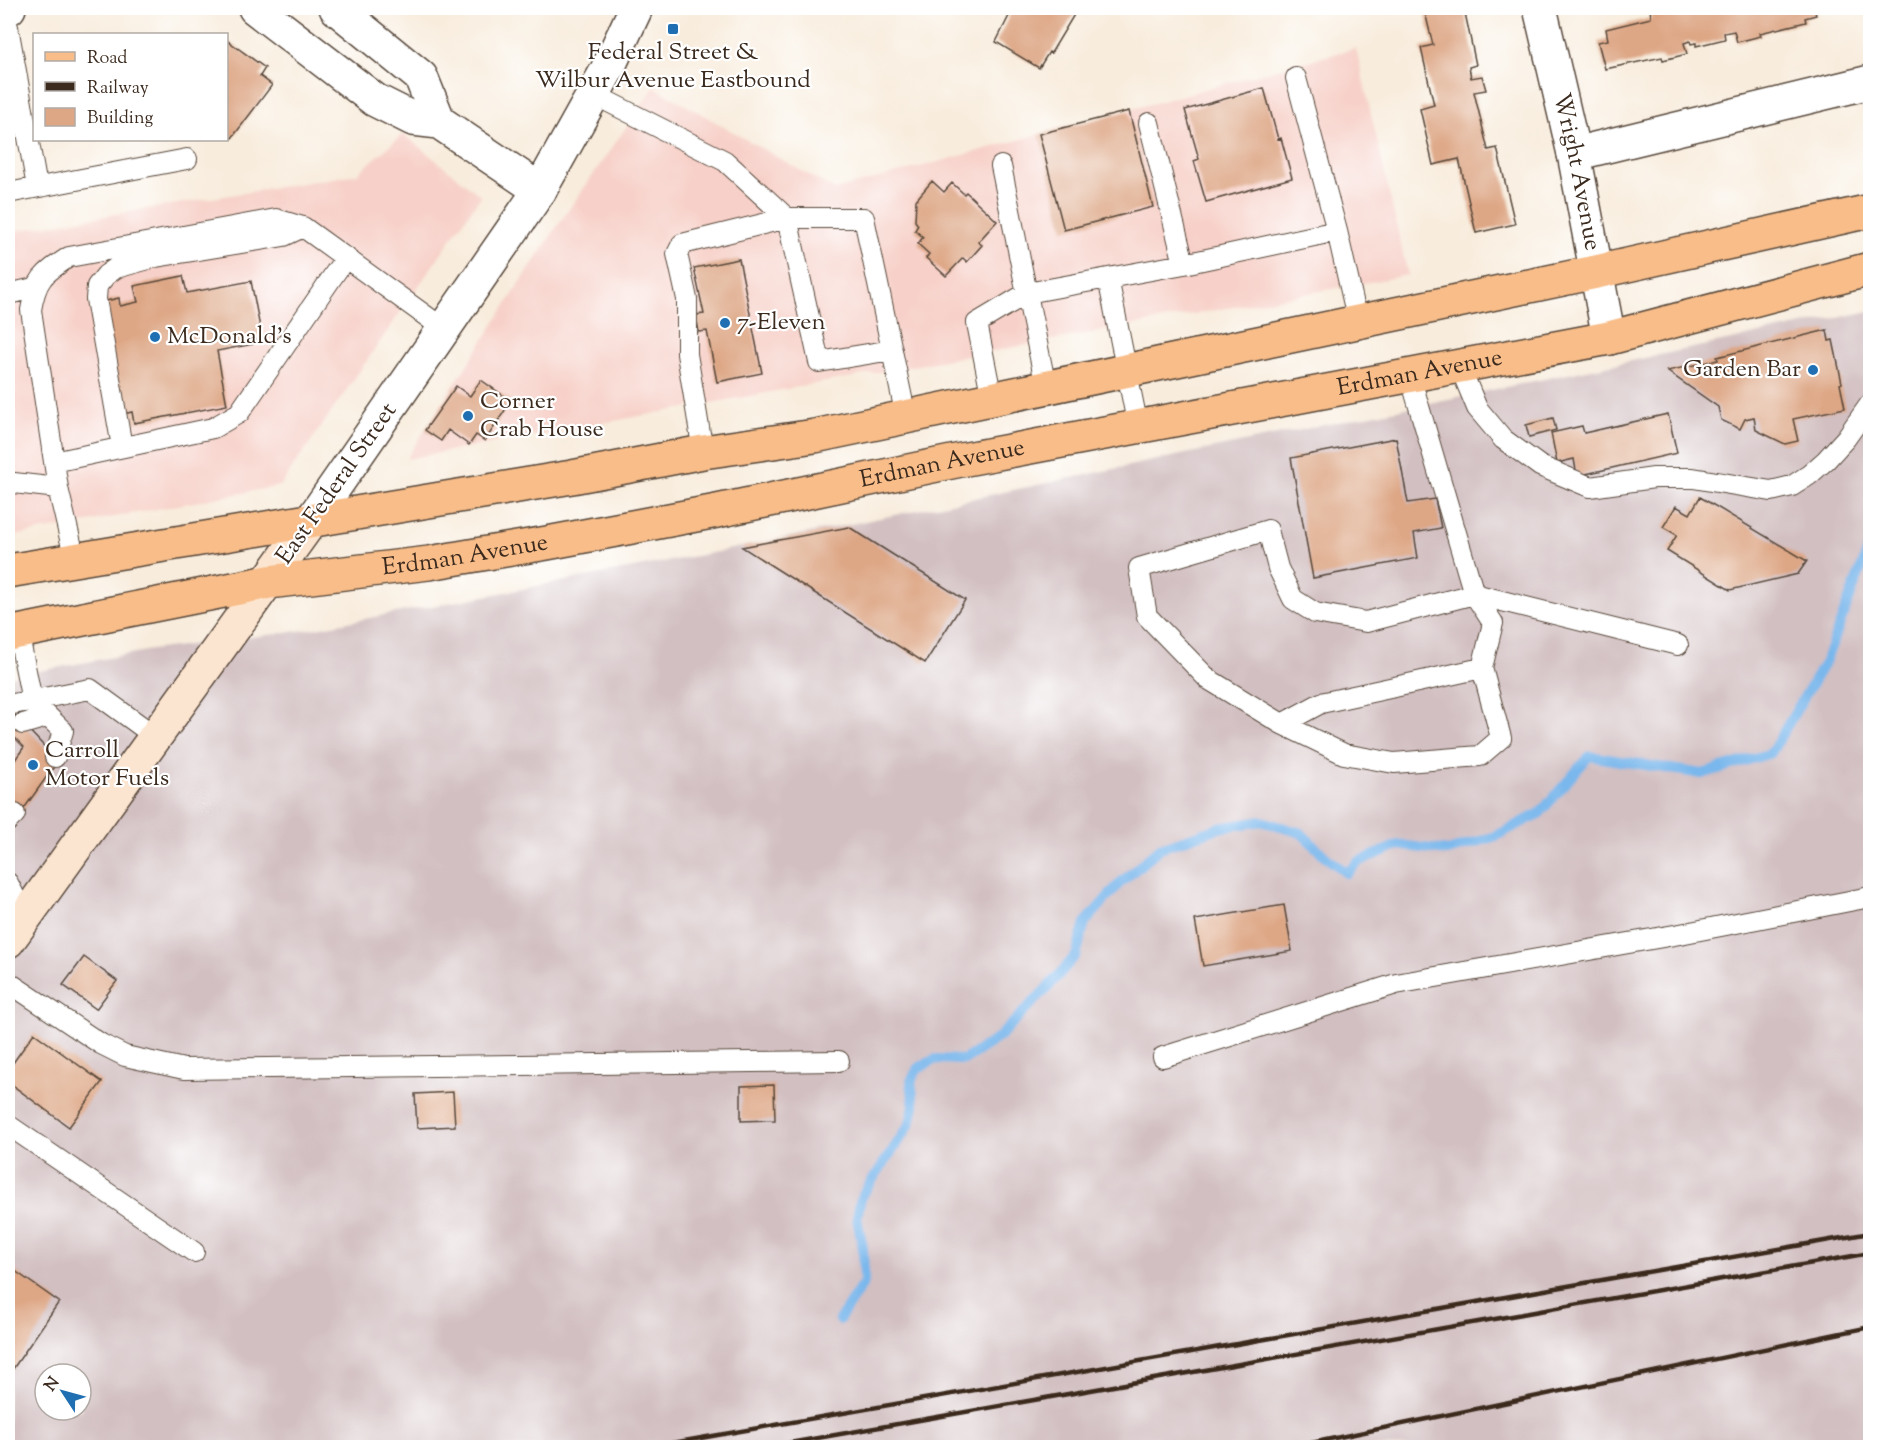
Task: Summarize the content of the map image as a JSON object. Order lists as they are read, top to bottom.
{
  "streets": {
    "main road": ["Erdman Avenue"],
    "street": ["Wright Avenue", "East Federal Street"]
  },
  "crossings": [
    ["Wright Avenue", "Erdman Avenue"],
    ["Erdman Avenue", "East Federal Street"]
  ],
  "places": {
    "transit": ["Federal Street & Wilbur Avenue Eastbound"],
    "other": [
      "7-Eleven",
      "McDonald's",
      "Garden Bar",
      "Corner Crab House",
      "Carroll Motor Fuels"
    ]
  },
  "legend": ["Road", "Railway", "Building"],
  "north": "top left"
}
